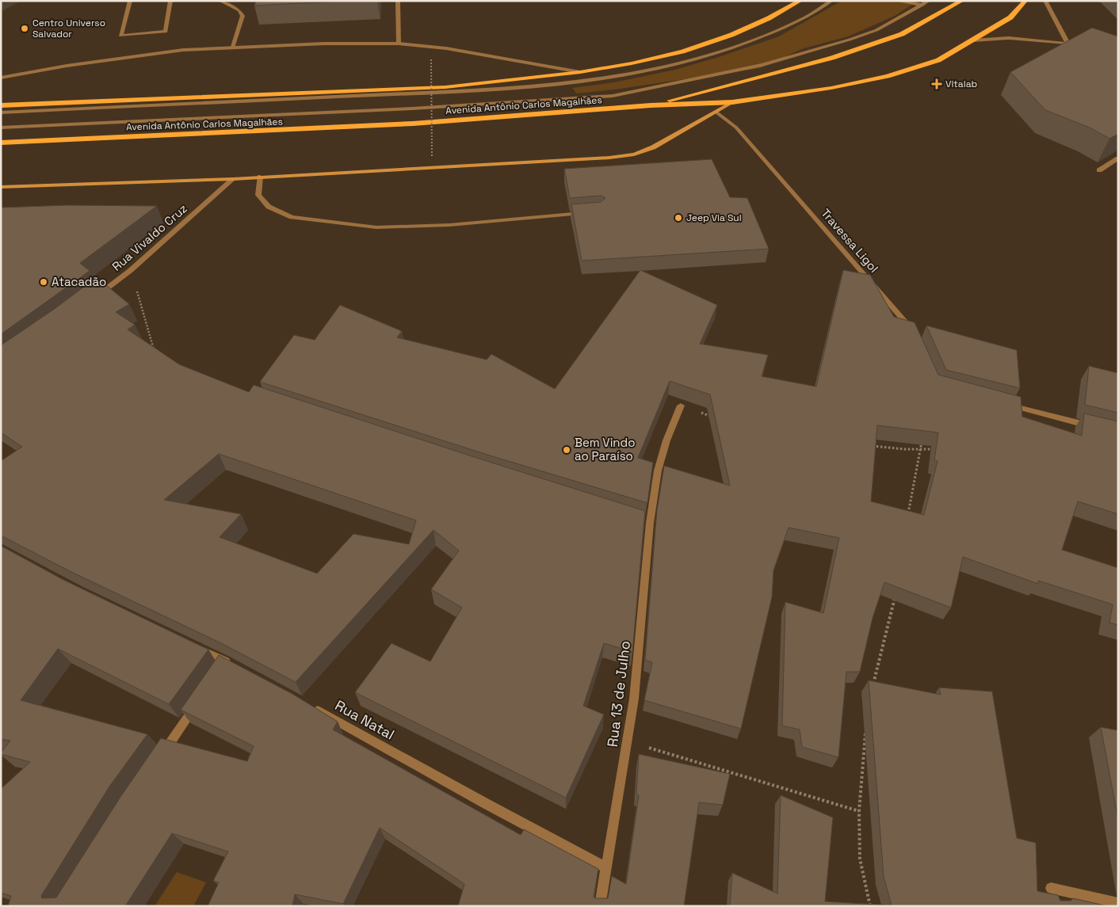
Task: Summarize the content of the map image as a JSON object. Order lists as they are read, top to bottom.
{
  "streets": {
    "main road": ["Avenida Antônio Carlos Magalhães"],
    "street": [
      "Rua Vivaldo Cruz",
      "Travessa Ligol",
      "Rua 13 de Julho",
      "Rua Natal"
    ]
  },
  "crossings": [
    ["Rua 13 de Julho", "Rua Natal"]
  ],
  "places": {
    "other": [
      "Centro Universo Salvador",
      "Jeep Via Sul",
      "Atacadão",
      "Bem Vindo ao Paraíso"
    ],
    "health": ["Vitalab"]
  }
}
